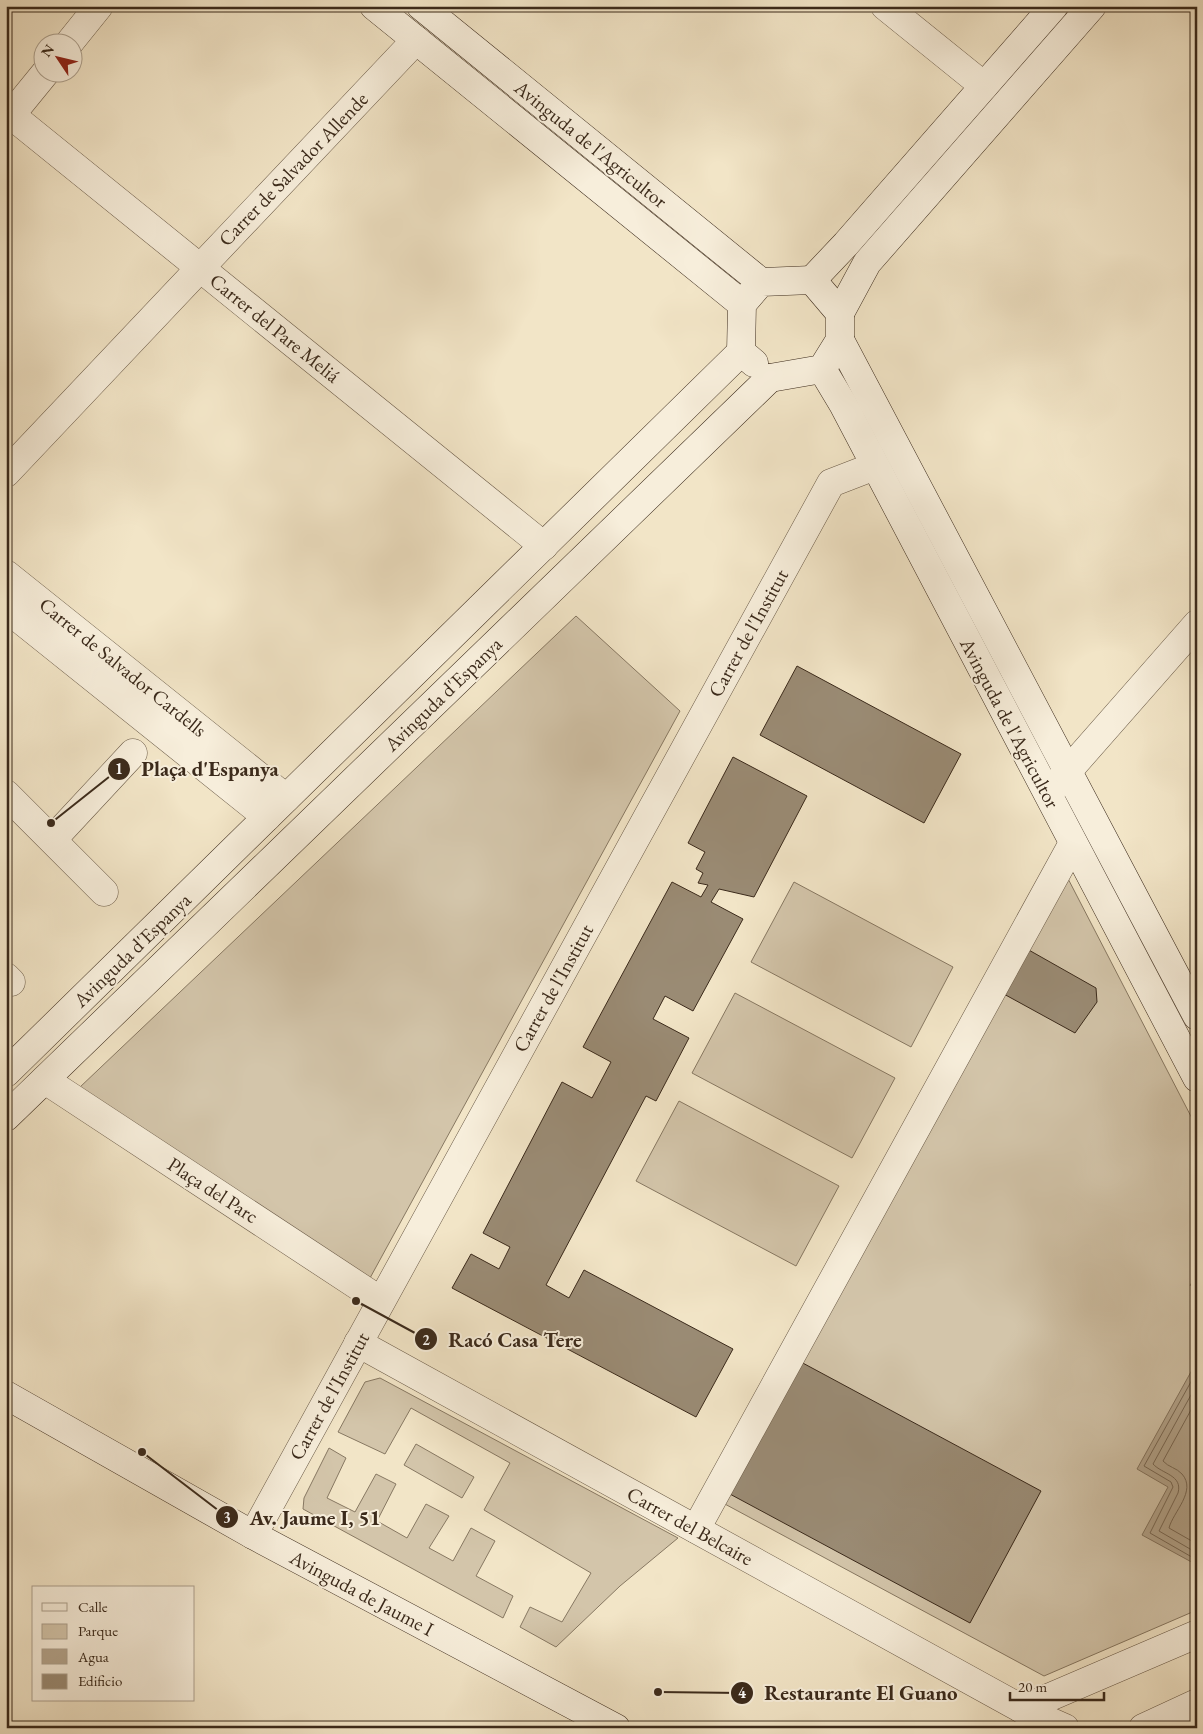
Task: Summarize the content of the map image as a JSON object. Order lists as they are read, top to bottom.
{
  "streets": {
    "street": [
      "Avinguda de l'Agricultor",
      "Carrer de Salvador Allende",
      "Carrer del Pare Meliá",
      "Carrer de l'Institut",
      "Carrer de Salvador Cardells",
      "Avinguda d'Espanya",
      "Plaça del Parc",
      "Carrer del Belcaire",
      "Avinguda de Jaume I"
    ]
  },
  "crossings": [
    ["Avinguda de l'Agricultor", "Carrer de Salvador Allende"],
    ["Avinguda de l'Agricultor", "Carrer de l'Institut"],
    ["Avinguda de l'Agricultor", "Avinguda d'Espanya"],
    ["Carrer de Salvador Allende", "Carrer del Pare Meliá"],
    ["Carrer del Pare Meliá", "Avinguda d'Espanya"],
    ["Carrer de l'Institut", "Plaça del Parc"],
    ["Carrer de l'Institut", "Carrer del Belcaire"],
    ["Carrer de l'Institut", "Avinguda de Jaume I"],
    ["Carrer de Salvador Cardells", "Avinguda d'Espanya"],
    ["Avinguda d'Espanya", "Plaça del Parc"]
  ],
  "places": [
    "Plaça d'Espanya",
    "Racó Casa Tere",
    "Av. Jaume I, 51",
    "Restaurante El Guano"
  ],
  "legend": [
    "Calle",
    "Parque",
    "Agua",
    "Edificio"
  ],
  "scale_bar": "20 m",
  "north": "top left"
}
